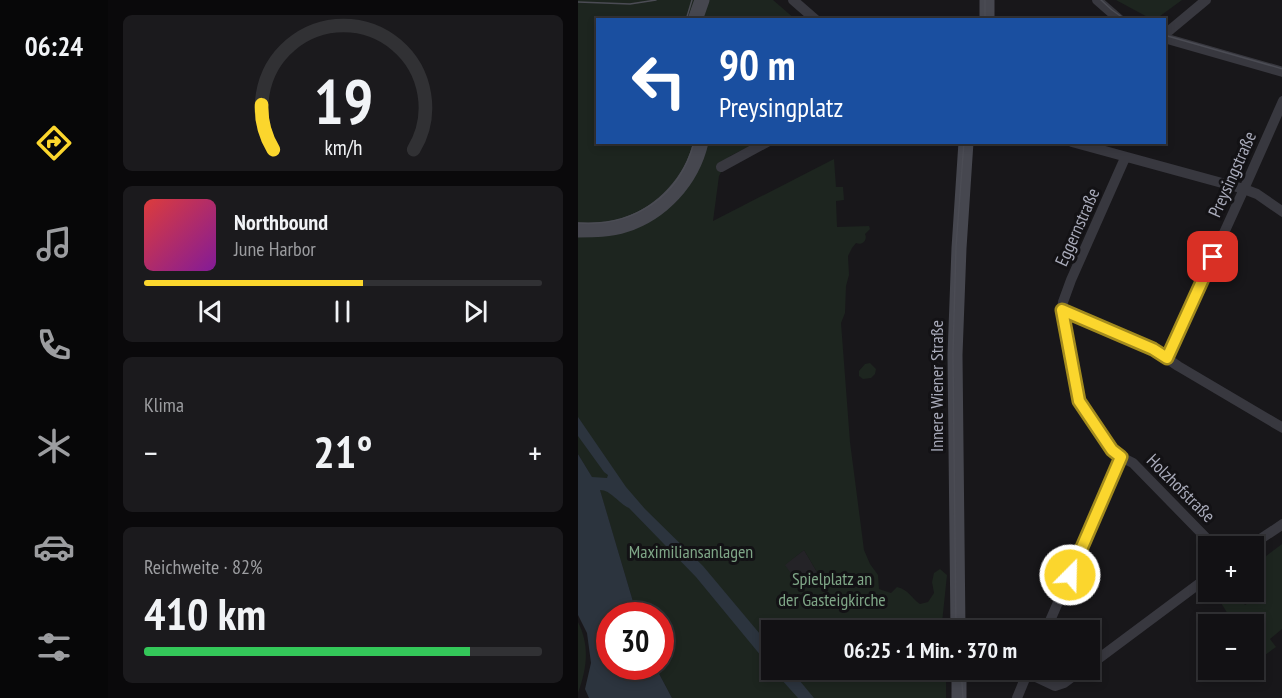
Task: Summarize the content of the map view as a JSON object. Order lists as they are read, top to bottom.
{
  "streets": {
    "main road": ["Innere Wiener Straße"],
    "street": ["Preysingstraße", "Eggernstraße", "Holzhofstraße"]
  },
  "crossings": [
    ["Eggernstraße", "Holzhofstraße"]
  ],
  "parks": ["Maximiliansanlagen", "Spielplatz an der Gasteigkirche"],
  "page": {
    "tabs": "06:24",
    "turn": ["90 m", "Preysingplatz"],
    "song": ["Northbound", "June Harbor"],
    "tile": [
      "Klima",
      ["Reichweite · 82%", "410 km"]
    ],
    "heat": ["−", "21°", "+"],
    "map_buttons": ["+", "−"],
    "limit": "30",
    "trip": "06:25 · 1 Min. · 370 m",
    "gauge": ["19", "km/h"]
  }
}
